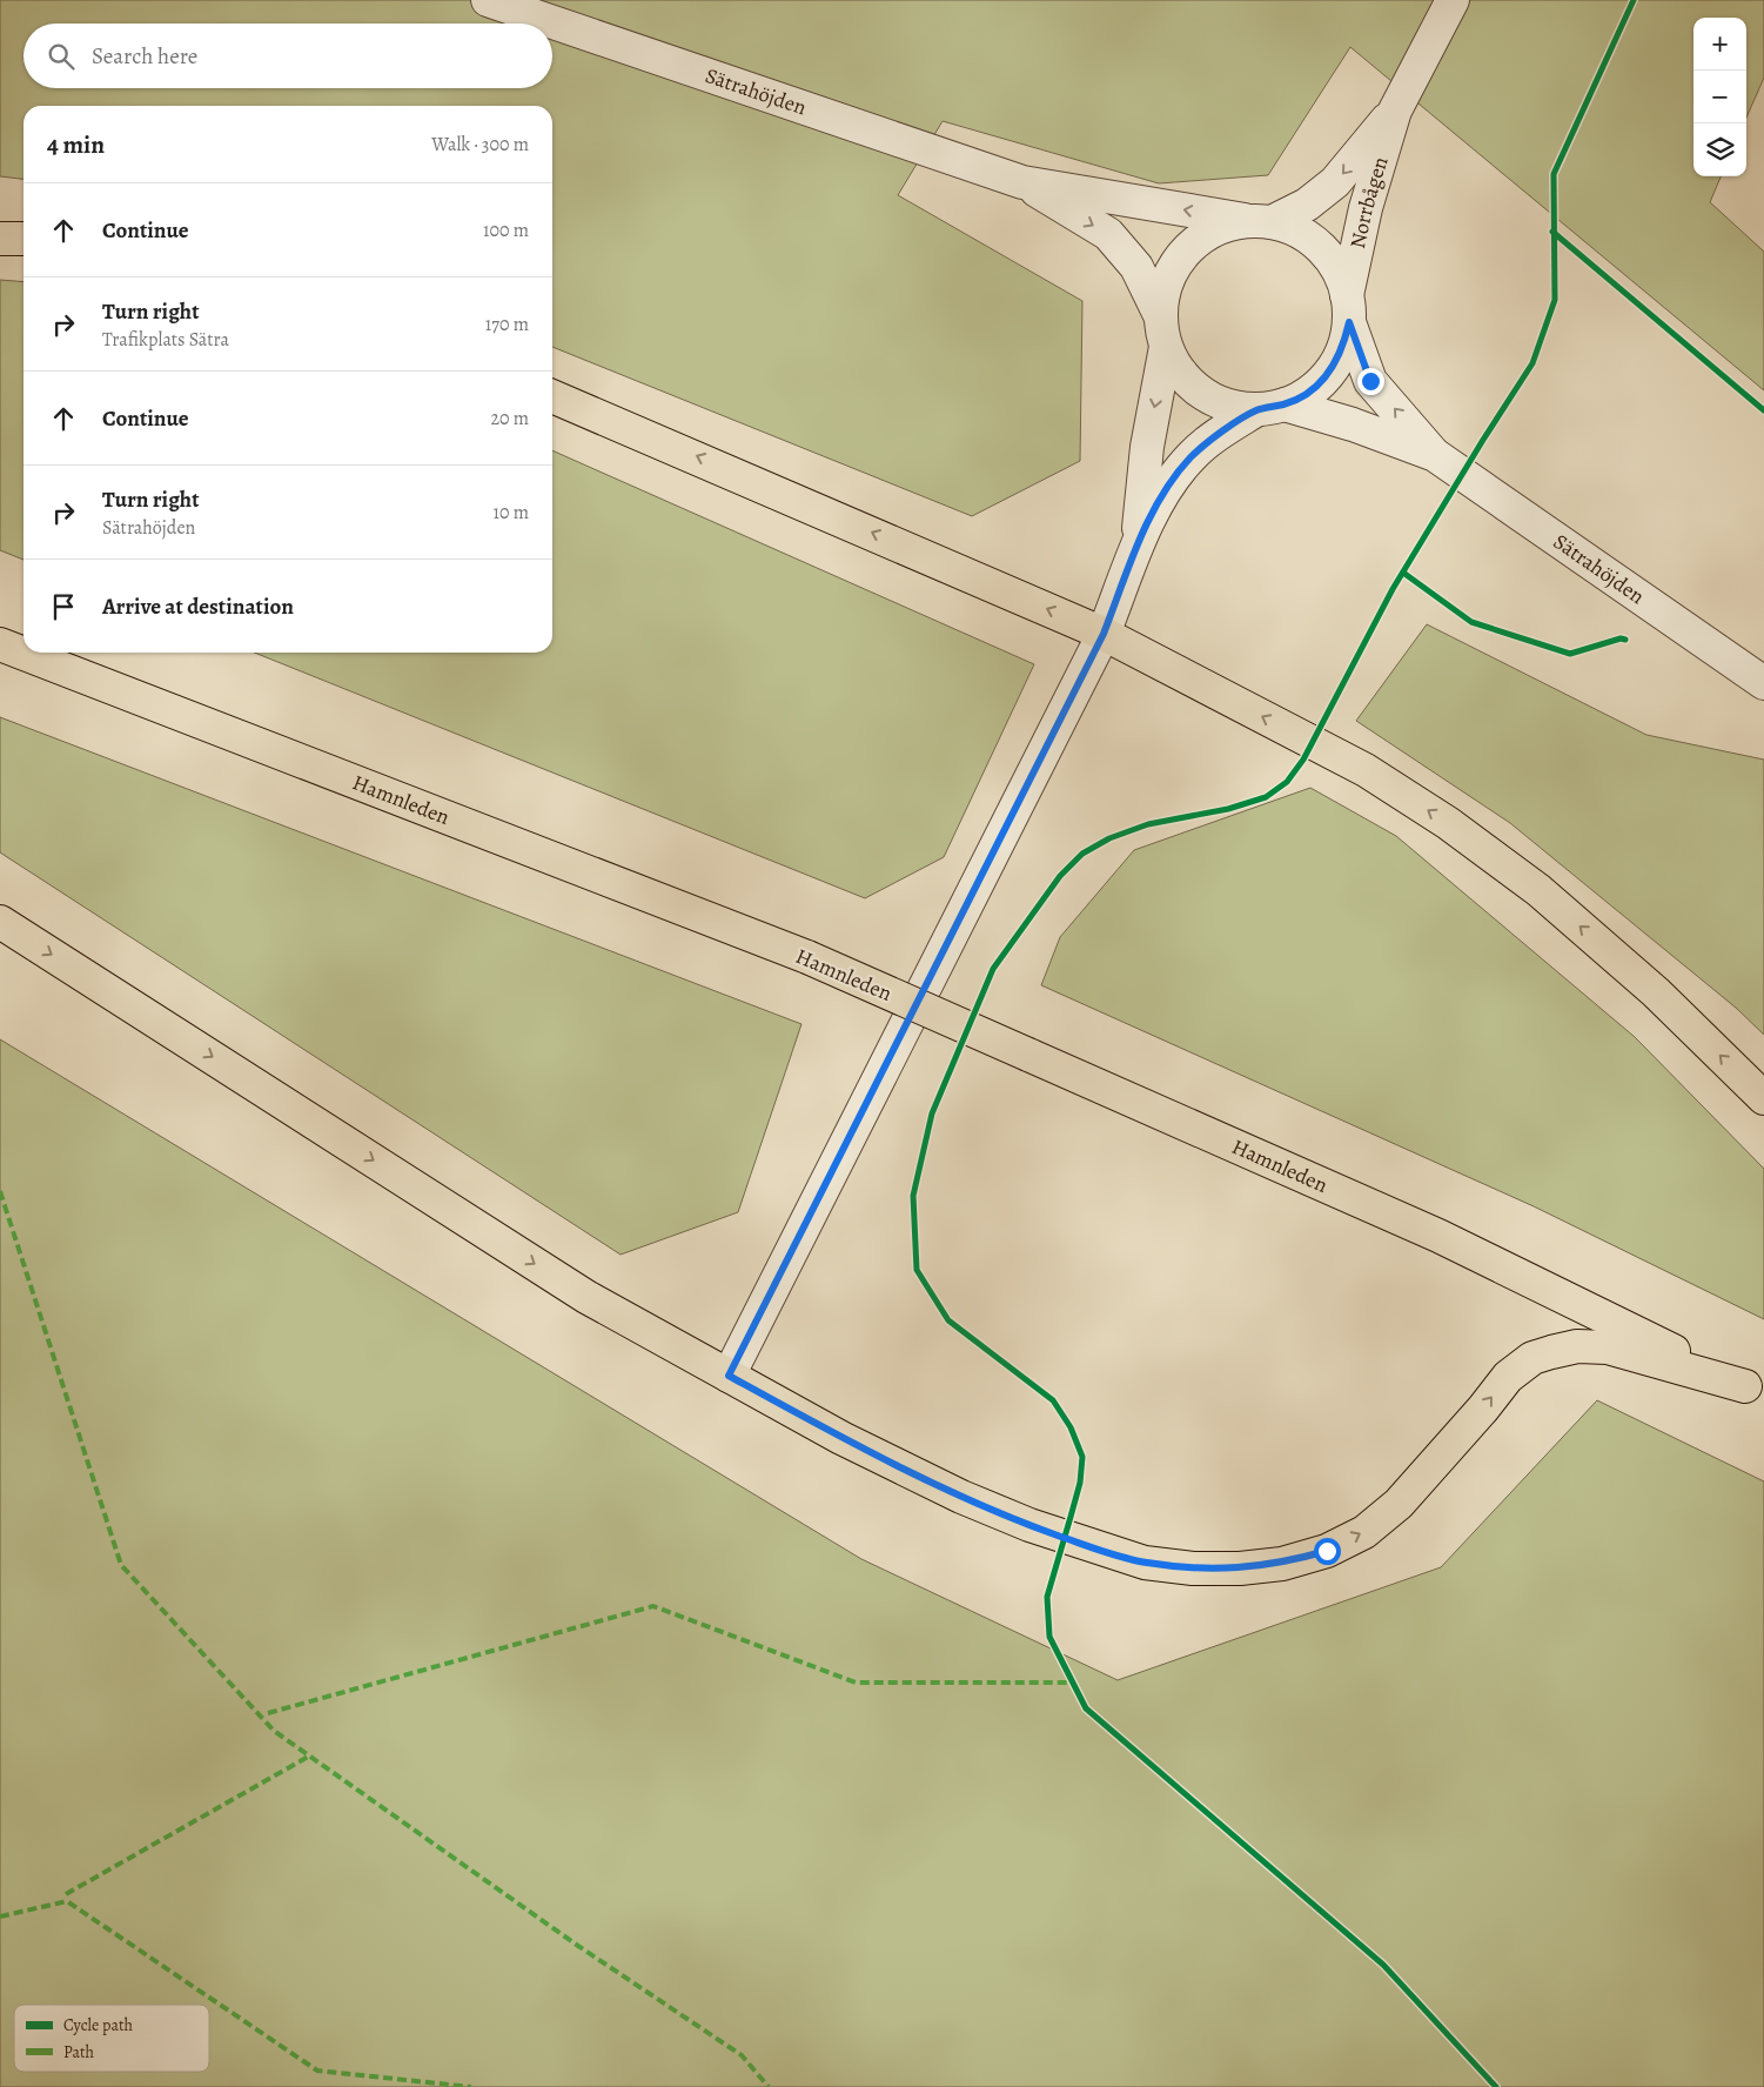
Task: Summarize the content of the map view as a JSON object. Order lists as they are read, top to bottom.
{
  "streets": {
    "main road": ["Hamnleden"],
    "street": ["Sätrahöjden", "Norrbågen"]
  },
  "crossings": [
    ["Sätrahöjden", "Norrbågen"]
  ],
  "legend": ["Cycle path", "Path"],
  "page": {
    "map_buttons": ["+", "−"],
    "search": "Search here",
    "heading": ["4 min", "Walk · 300 m"],
    "list": [
      ["Continue", "100 m"],
      ["Turn right", "Trafikplats Sätra", "170 m"],
      ["Continue", "20 m"],
      ["Turn right", "Sätrahöjden", "10 m"],
      "Arrive at destination"
    ]
  }
}
